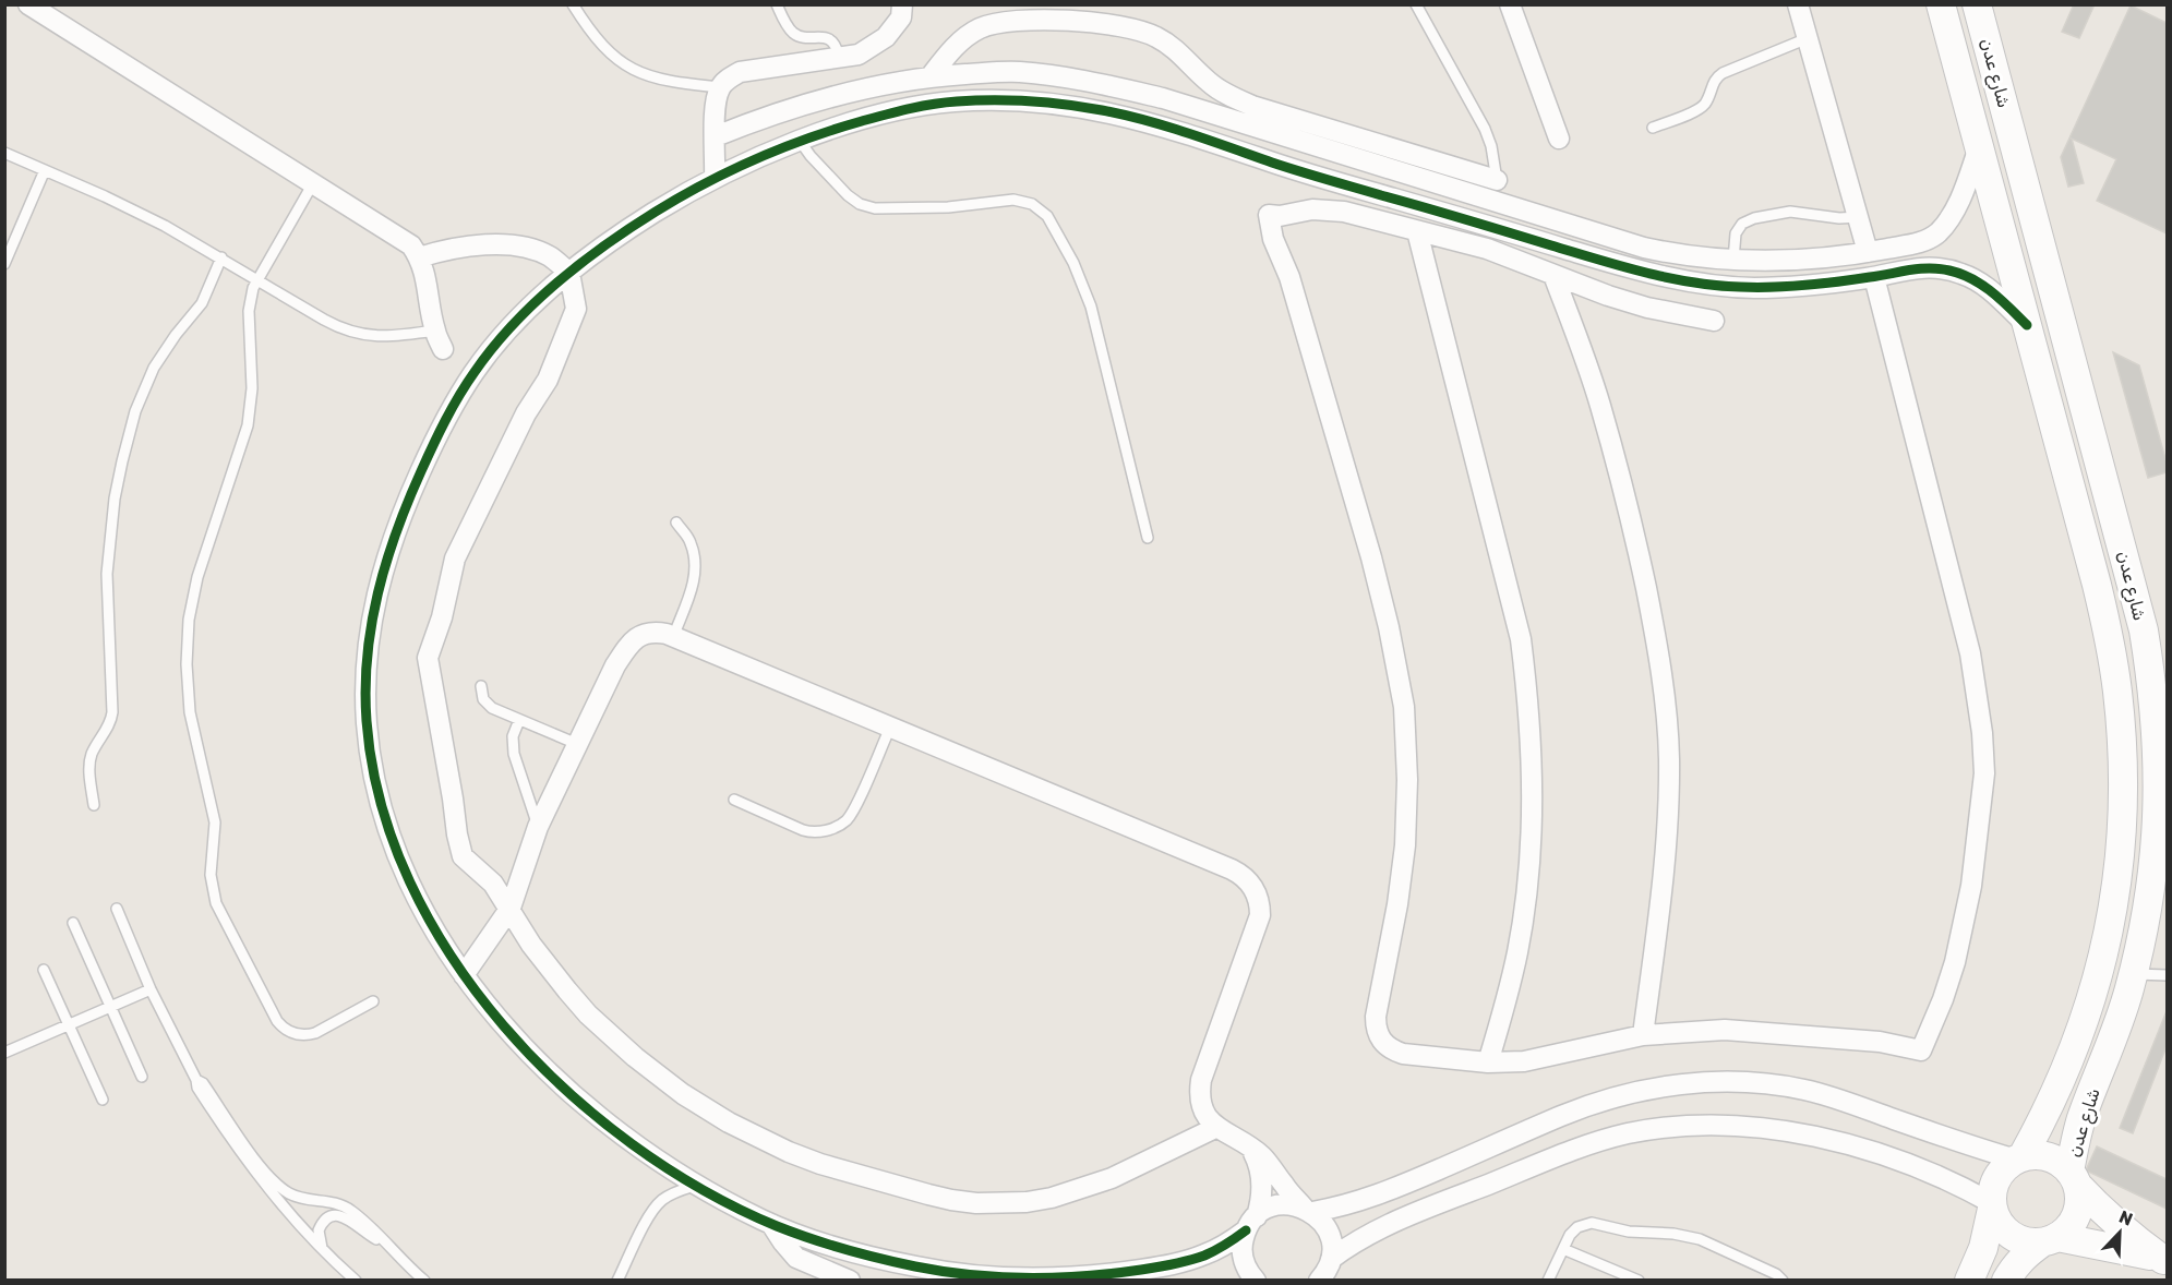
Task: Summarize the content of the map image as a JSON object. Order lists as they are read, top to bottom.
{
  "streets": {
    "street": ["شارع عدن"]
  },
  "north": "top right"
}
